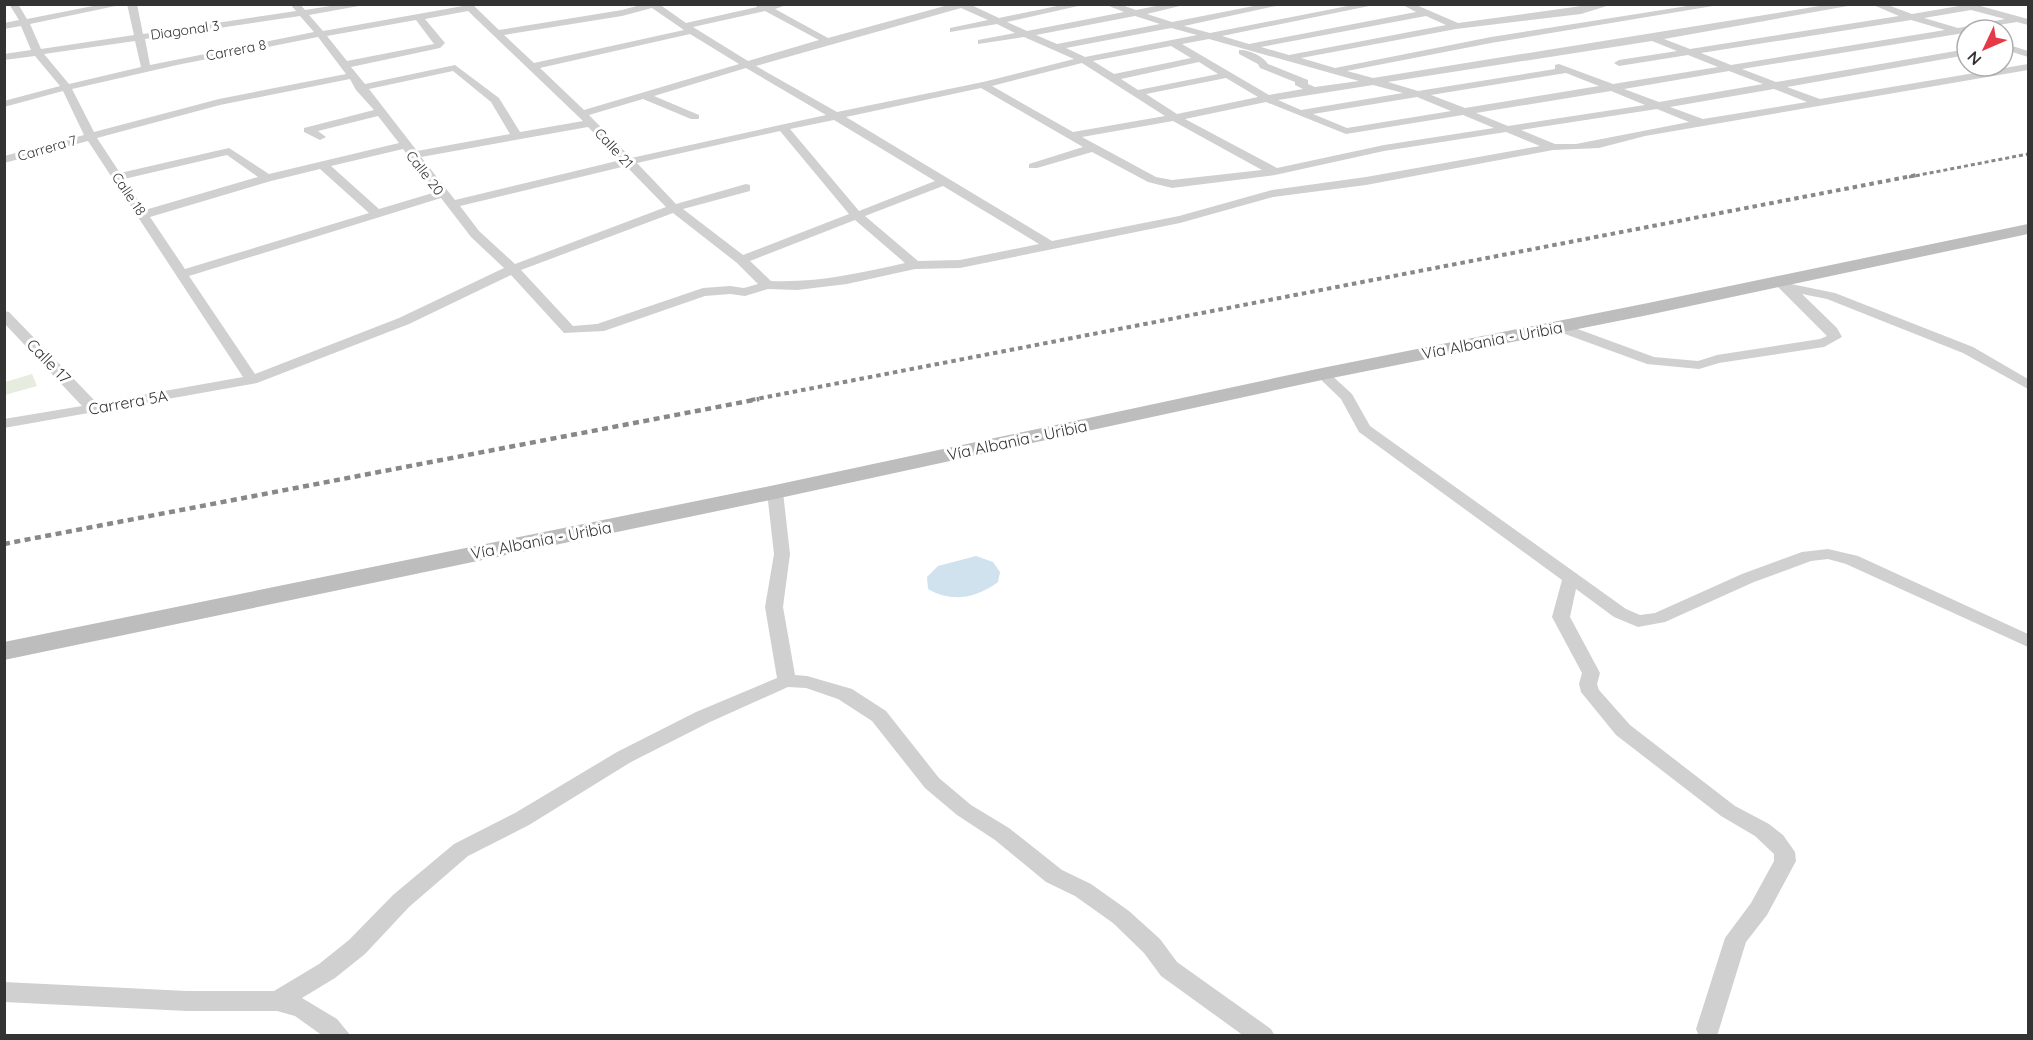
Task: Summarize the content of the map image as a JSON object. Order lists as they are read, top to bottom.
{
  "streets": {
    "main road": ["Vía Albania - Uribia"],
    "street": [
      "Diagonal 3",
      "Carrera 8",
      "Carrera 7",
      "Calle 21",
      "Calle 20",
      "Calle 18",
      "Calle 17",
      "Carrera 5A"
    ]
  },
  "crossings": [
    ["Diagonal 3", "Calle 20"],
    ["Diagonal 3", "Calle 18"],
    ["Carrera 8", "Calle 21"],
    ["Carrera 8", "Calle 20"],
    ["Carrera 8", "Calle 18"],
    ["Carrera 7", "Calle 20"],
    ["Carrera 7", "Calle 18"],
    ["Calle 21", "Calle 20"],
    ["Calle 21", "Carrera 5A"],
    ["Calle 20", "Carrera 5A"],
    ["Calle 18", "Carrera 5A"],
    ["Calle 17", "Carrera 5A"]
  ],
  "north": "bottom left"
}
